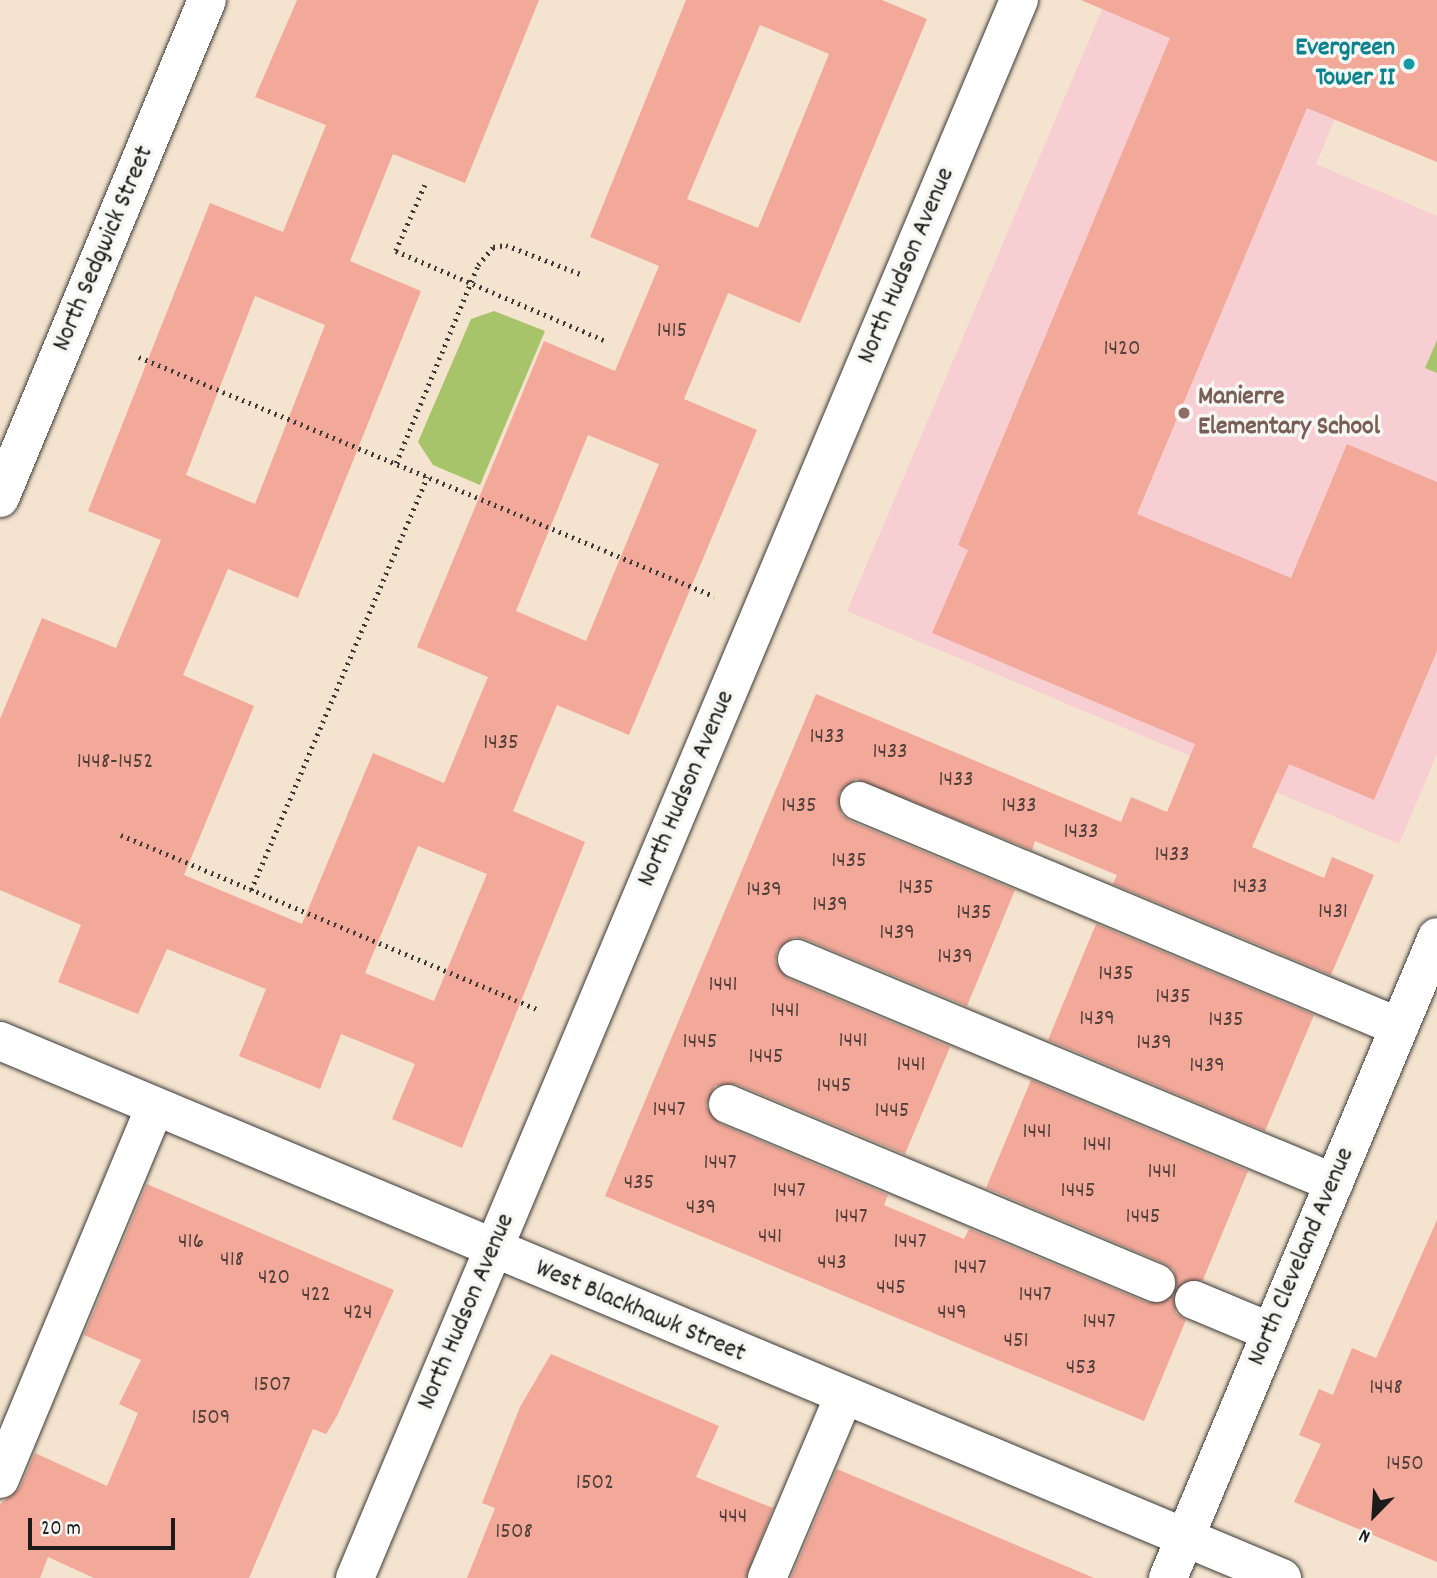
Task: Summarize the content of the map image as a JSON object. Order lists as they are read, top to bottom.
{
  "streets": {
    "street": [
      "North Sedgwick Street",
      "North Hudson Avenue",
      "North Cleveland Avenue",
      "West Blackhawk Street"
    ]
  },
  "crossings": [
    ["North Hudson Avenue", "West Blackhawk Street"],
    ["North Cleveland Avenue", "West Blackhawk Street"]
  ],
  "places": ["Evergreen Tower II", "Manierre Elementary School"],
  "house_numbers": [
    "1415",
    "1420",
    "1433",
    "1435",
    "1433",
    "1448-1452",
    "1433",
    "1435",
    "1433",
    "1433",
    "1433",
    "1435",
    "1433",
    "1435",
    "1439",
    "1439",
    "1431",
    "1435",
    "1439",
    "1439",
    "1435",
    "1441",
    "1435",
    "1441",
    "1439",
    "1435",
    "1441",
    "1445",
    "1439",
    "1445",
    "1441",
    "1439",
    "1445",
    "1447",
    "1445",
    "1441",
    "1441",
    "1447",
    "1441",
    "435",
    "1447",
    "1445",
    "439",
    "1447",
    "1445",
    "441",
    "416",
    "1447",
    "418",
    "443",
    "1447",
    "420",
    "445",
    "422",
    "1447",
    "424",
    "449",
    "1447",
    "451",
    "453",
    "1507",
    "1448",
    "1509",
    "1450",
    "1502",
    "444",
    "1508"
  ],
  "scale_bar": "20 m",
  "north": "bottom left"
}
